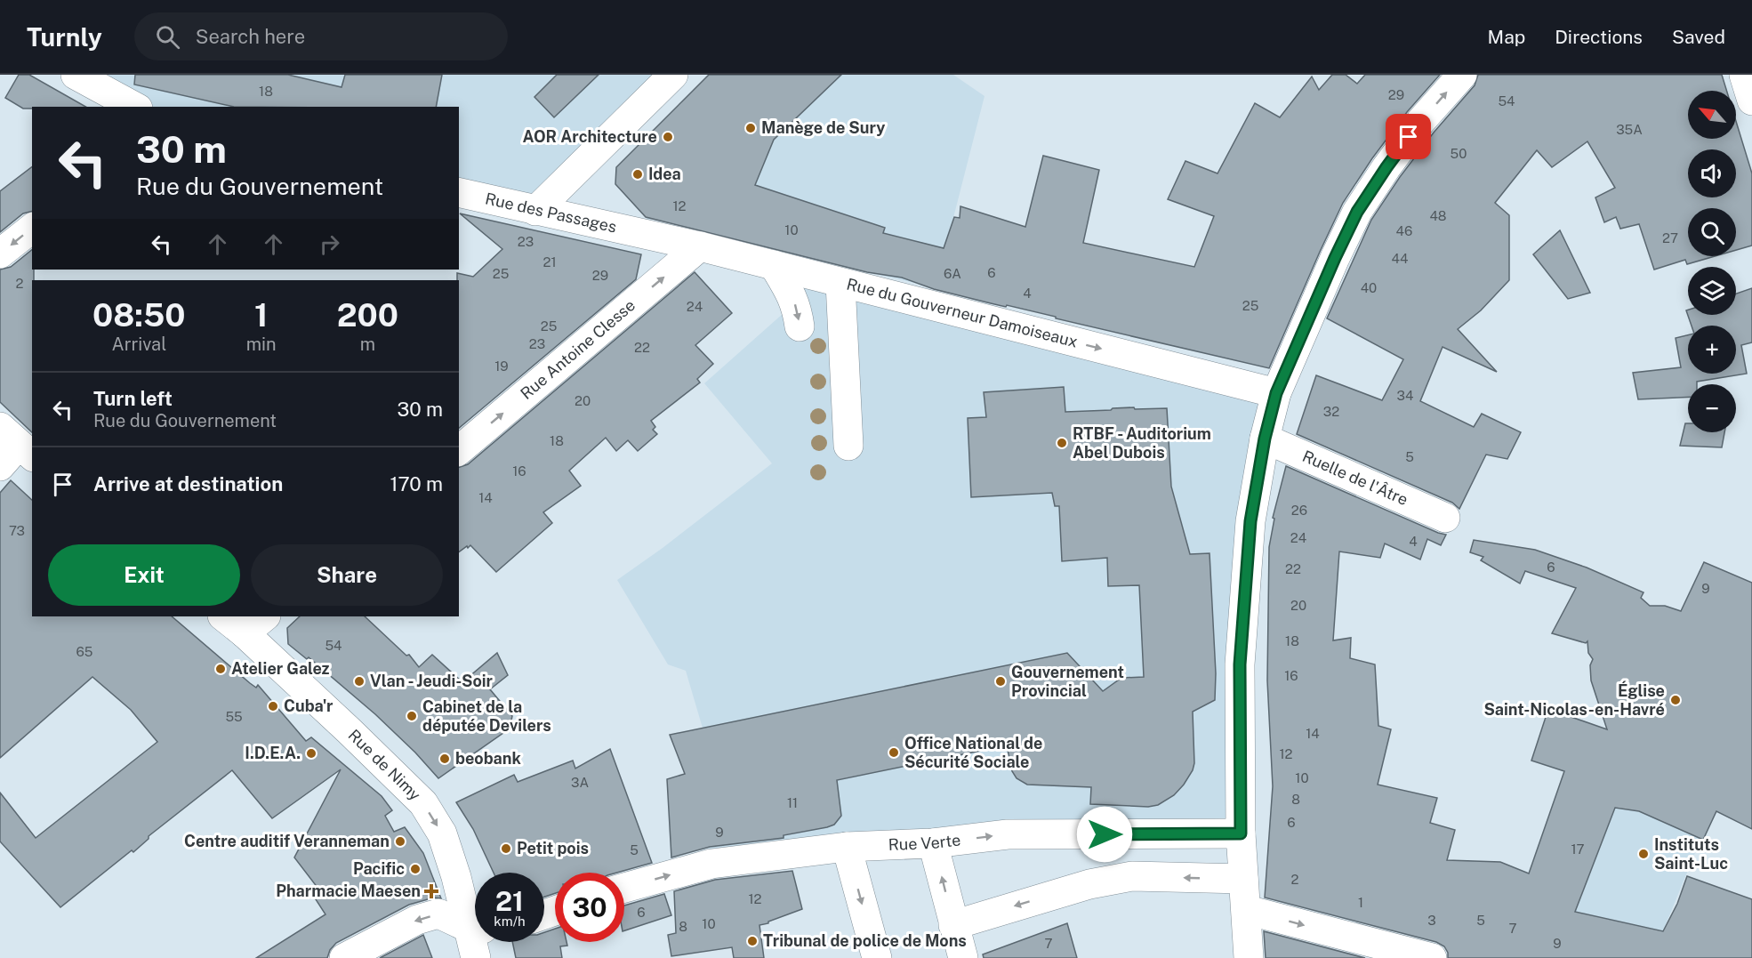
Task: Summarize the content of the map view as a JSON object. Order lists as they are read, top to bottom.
{
  "streets": {
    "street": [
      "Rue des Passages",
      "Rue du Gouverneur Damoiseaux",
      "Rue Antoine Clesse",
      "Ruelle de l'Âtre",
      "Rue de Nimy",
      "Rue Verte"
    ]
  },
  "crossings": [
    ["Rue des Passages", "Rue du Gouverneur Damoiseaux"],
    ["Rue du Gouverneur Damoiseaux", "Rue Antoine Clesse"]
  ],
  "one_way": ["Rue du Gouverneur Damoiseaux", "Rue de Nimy"],
  "places": {
    "other": [
      "Manège de Sury",
      "AOR Architecture",
      "Idea",
      "RTBF - Auditorium Abel Dubois",
      "Atelier Galez",
      "Vlan - Jeudi-Soir",
      "Gouvernement Provincial",
      "Église Saint-Nicolas-en-Havré",
      "Cuba'r",
      "Cabinet de la députée Devilers",
      "Office National de Sécurité Sociale",
      "I.D.E.A.",
      "beobank",
      "Centre auditif Veranneman",
      "Petit pois",
      "Instituts Saint-Luc",
      "Pacific",
      "Tribunal de police de Mons"
    ],
    "health": ["Pharmacie Maesen"]
  },
  "house_numbers": [
    "18",
    "29",
    "54",
    "35A",
    "50",
    "12",
    "48",
    "10",
    "46",
    "27",
    "23",
    "44",
    "21",
    "6",
    "25",
    "6A",
    "29",
    "2",
    "40",
    "4",
    "25",
    "24",
    "25",
    "23",
    "22",
    "19",
    "34",
    "20",
    "32",
    "18",
    "5",
    "16",
    "14",
    "26",
    "73",
    "24",
    "4",
    "6",
    "22",
    "9",
    "20",
    "18",
    "54",
    "65",
    "16",
    "55",
    "14",
    "12",
    "10",
    "3A",
    "8",
    "11",
    "6",
    "9",
    "17",
    "5",
    "2",
    "12",
    "1",
    "6",
    "3",
    "5",
    "10",
    "8",
    "7",
    "7",
    "9"
  ],
  "north": "top left",
  "page": {
    "header": "Turnly",
    "search": "Search here",
    "nav": ["Map", "Directions", "Saved"],
    "map_buttons": ["+", "−"],
    "turn": ["30 m", "Rue du Gouvernement"],
    "eta": [
      "08:50",
      "Arrival",
      "1",
      "min",
      "200",
      "m"
    ],
    "list": [
      {
        "name": "Turn left",
        "note": "Rue du Gouvernement",
        "value": "30 m"
      },
      {
        "name": "Arrive at destination",
        "value": "170 m"
      }
    ],
    "buttons": ["Exit", "Share"],
    "speed": "21 km/h",
    "limit": "30"
  }
}
